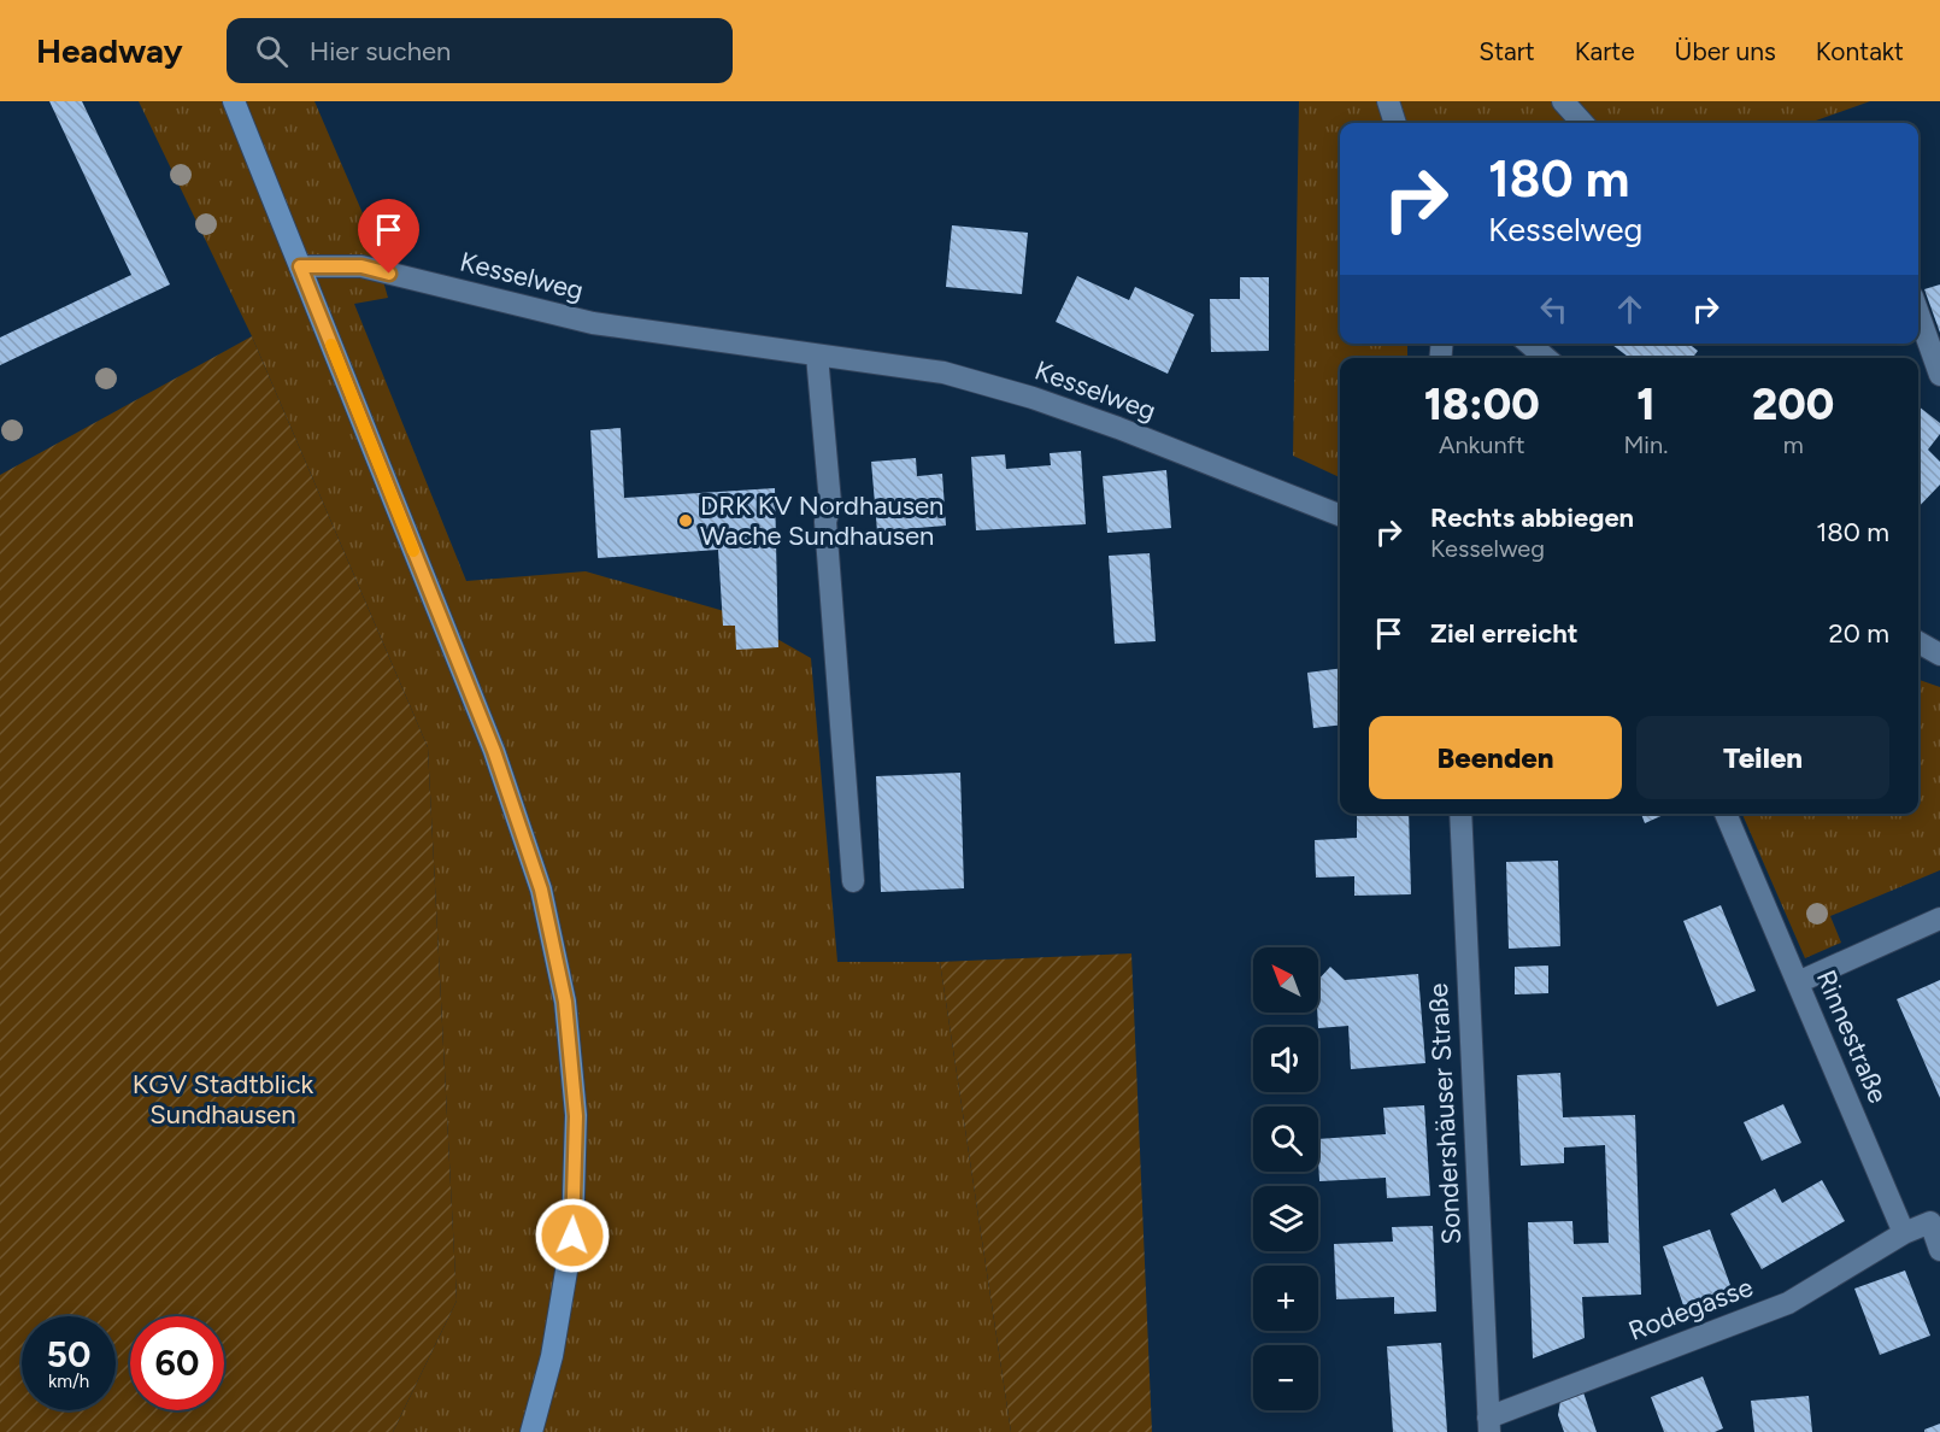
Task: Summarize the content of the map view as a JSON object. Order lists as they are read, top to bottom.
{
  "streets": {
    "street": [
      "Kesselweg",
      "Rinnestraße",
      "Sondershäuser Straße",
      "Rodegasse"
    ]
  },
  "crossings": [
    ["Rinnestraße", "Rodegasse"],
    ["Sondershäuser Straße", "Rodegasse"]
  ],
  "parks": ["KGV Stadtblick Sundhausen"],
  "places": ["DRK KV Nordhausen Wache Sundhausen"],
  "north": "top left",
  "page": {
    "header": "Headway",
    "search": "Hier suchen",
    "nav": [
      "Start",
      "Karte",
      "Über uns",
      "Kontakt"
    ],
    "turn": ["180 m", "Kesselweg"],
    "eta": [
      "18:00",
      "Ankunft",
      "1",
      "Min.",
      "200",
      "m"
    ],
    "list": [
      {
        "name": "Rechts abbiegen",
        "note": "Kesselweg",
        "value": "180 m"
      },
      {
        "name": "Ziel erreicht",
        "value": "20 m"
      }
    ],
    "buttons": ["Beenden", "Teilen"],
    "map_buttons": ["+", "−"],
    "speed": "50 km/h",
    "limit": "60"
  }
}
